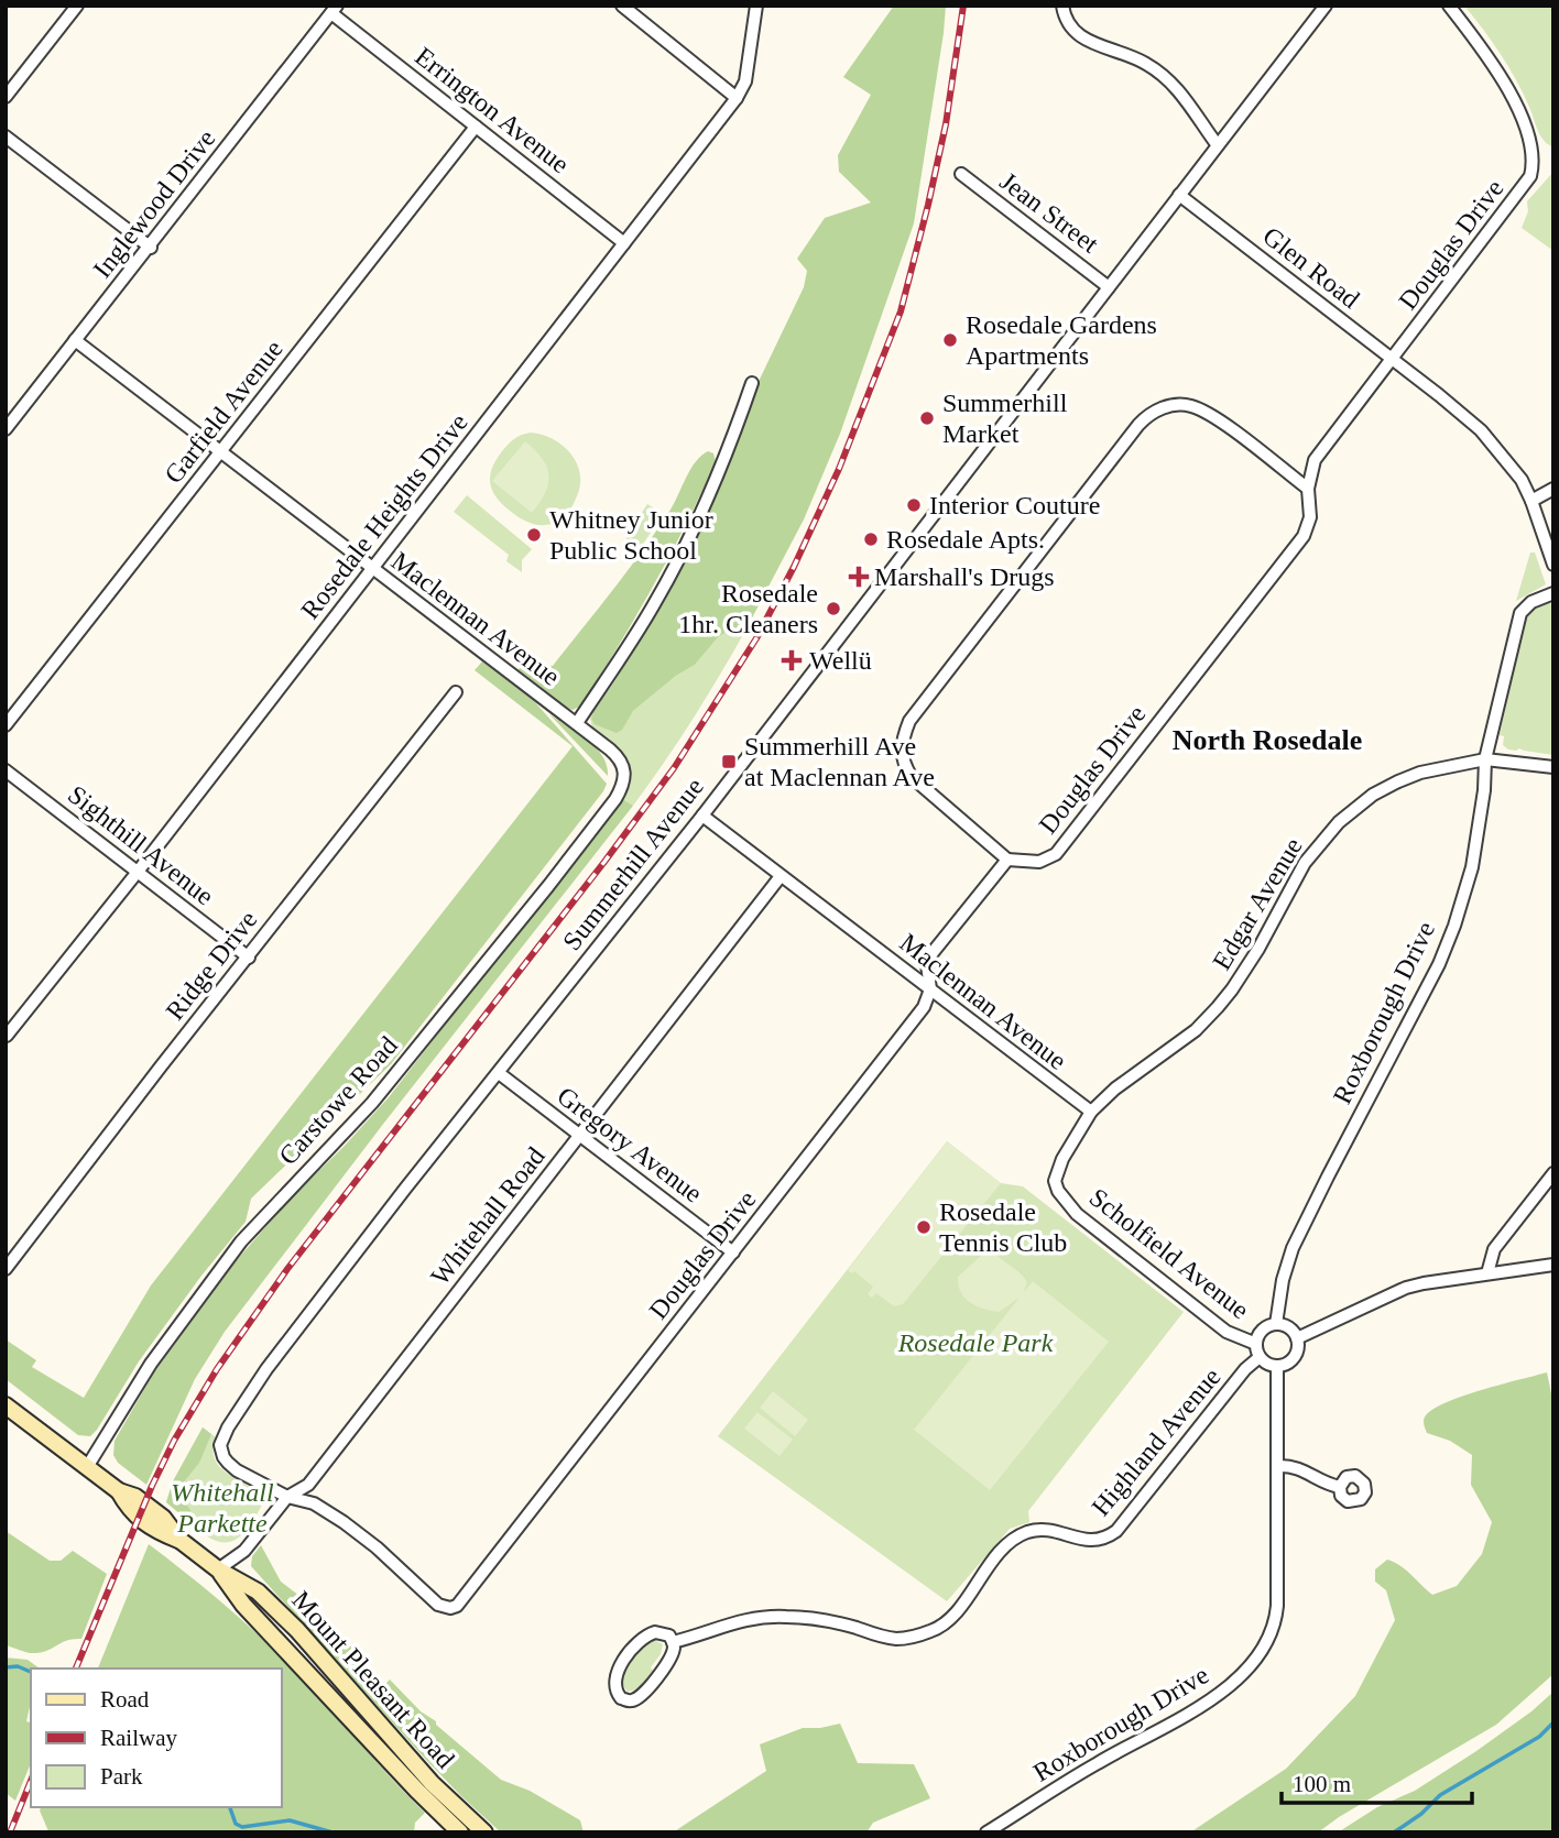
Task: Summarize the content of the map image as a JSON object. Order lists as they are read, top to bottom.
{
  "streets": {
    "main road": ["Mount Pleasant Road"],
    "street": [
      "Errington Avenue",
      "Inglewood Drive",
      "Jean Street",
      "Douglas Drive",
      "Glen Road",
      "Garfield Avenue",
      "Rosedale Heights Drive",
      "Maclennan Avenue",
      "Sighthill Avenue",
      "Summerhill Avenue",
      "Edgar Avenue",
      "Ridge Drive",
      "Roxborough Drive",
      "Carstowe Road",
      "Gregory Avenue",
      "Whitehall Road",
      "Scholfield Avenue",
      "Highland Avenue"
    ]
  },
  "crossings": [
    ["Errington Avenue", "Inglewood Drive"],
    ["Errington Avenue", "Garfield Avenue"],
    ["Errington Avenue", "Rosedale Heights Drive"],
    ["Inglewood Drive", "Maclennan Avenue"],
    ["Jean Street", "Summerhill Avenue"],
    ["Douglas Drive", "Glen Road"],
    ["Douglas Drive", "Maclennan Avenue"],
    ["Douglas Drive", "Summerhill Avenue"],
    ["Douglas Drive", "Gregory Avenue"],
    ["Douglas Drive", "Whitehall Road"],
    ["Glen Road", "Summerhill Avenue"],
    ["Garfield Avenue", "Maclennan Avenue"],
    ["Rosedale Heights Drive", "Maclennan Avenue"],
    ["Rosedale Heights Drive", "Sighthill Avenue"],
    ["Maclennan Avenue", "Summerhill Avenue"],
    ["Maclennan Avenue", "Edgar Avenue"],
    ["Maclennan Avenue", "Carstowe Road"],
    ["Maclennan Avenue", "Whitehall Road"],
    ["Maclennan Avenue", "Scholfield Avenue"],
    ["Sighthill Avenue", "Ridge Drive"],
    ["Summerhill Avenue", "Gregory Avenue"],
    ["Summerhill Avenue", "Whitehall Road"],
    ["Edgar Avenue", "Roxborough Drive"],
    ["Edgar Avenue", "Scholfield Avenue"],
    ["Roxborough Drive", "Scholfield Avenue"],
    ["Roxborough Drive", "Highland Avenue"],
    ["Carstowe Road", "Mount Pleasant Road"],
    ["Gregory Avenue", "Whitehall Road"],
    ["Whitehall Road", "Mount Pleasant Road"],
    ["Scholfield Avenue", "Highland Avenue"]
  ],
  "districts": ["North Rosedale"],
  "parks": ["Rosedale Park", "Whitehall Parkette"],
  "places": {
    "other": [
      "Rosedale Gardens Apartments",
      "Summerhill Market",
      "Interior Couture",
      "Whitney Junior Public School",
      "Rosedale Apts.",
      "Rosedale 1hr. Cleaners",
      "Rosedale Tennis Club"
    ],
    "health": ["Marshall's Drugs", "Wellü"],
    "transit": ["Summerhill Ave at Maclennan Ave"]
  },
  "legend": ["Road", "Railway", "Park"],
  "scale_bar": "100 m"
}
